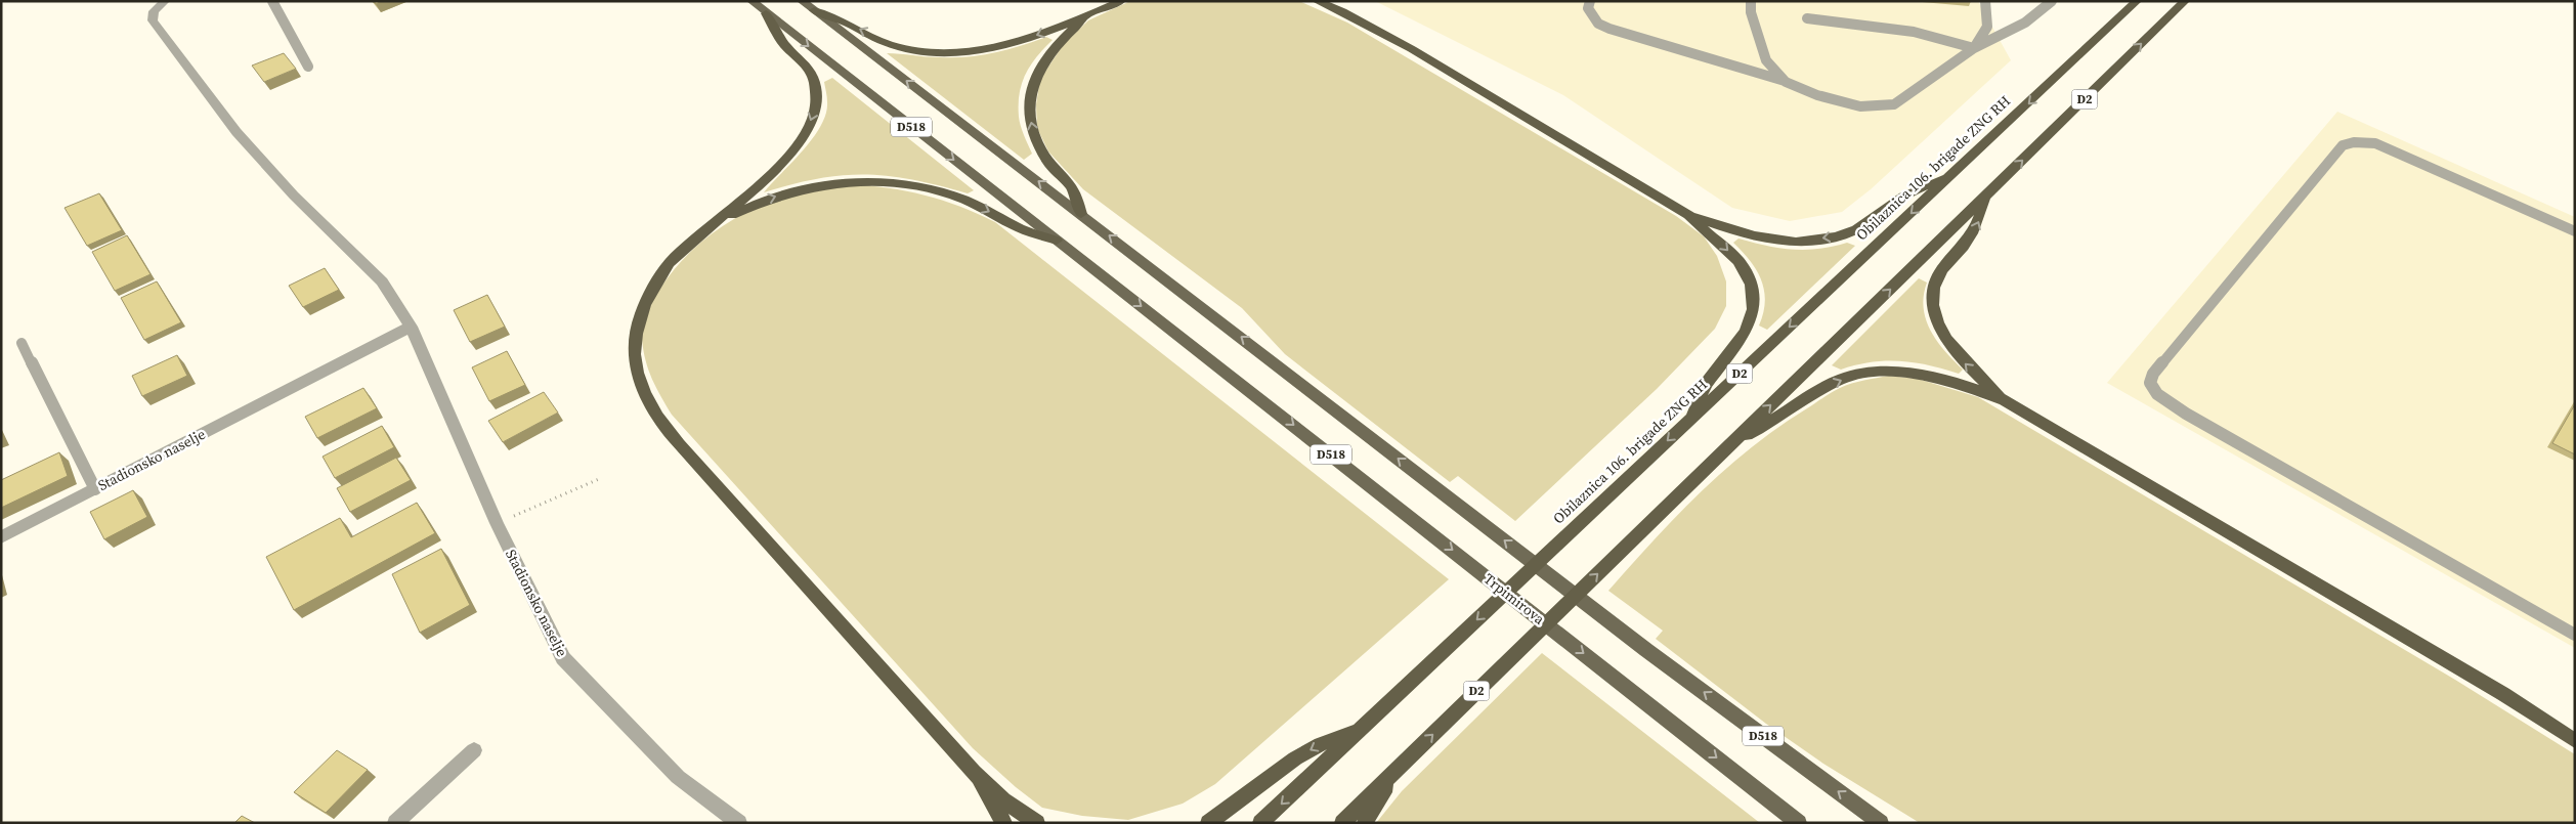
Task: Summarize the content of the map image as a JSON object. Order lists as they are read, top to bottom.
{
  "streets": {
    "highway": ["D2", "Obilaznica 106. brigade ZNG RH"],
    "main road": ["D518", "Trpimirova"],
    "street": ["Stadionsko naselje"]
  },
  "crossings": [
    ["D518", "Trpimirova"]
  ]
}
